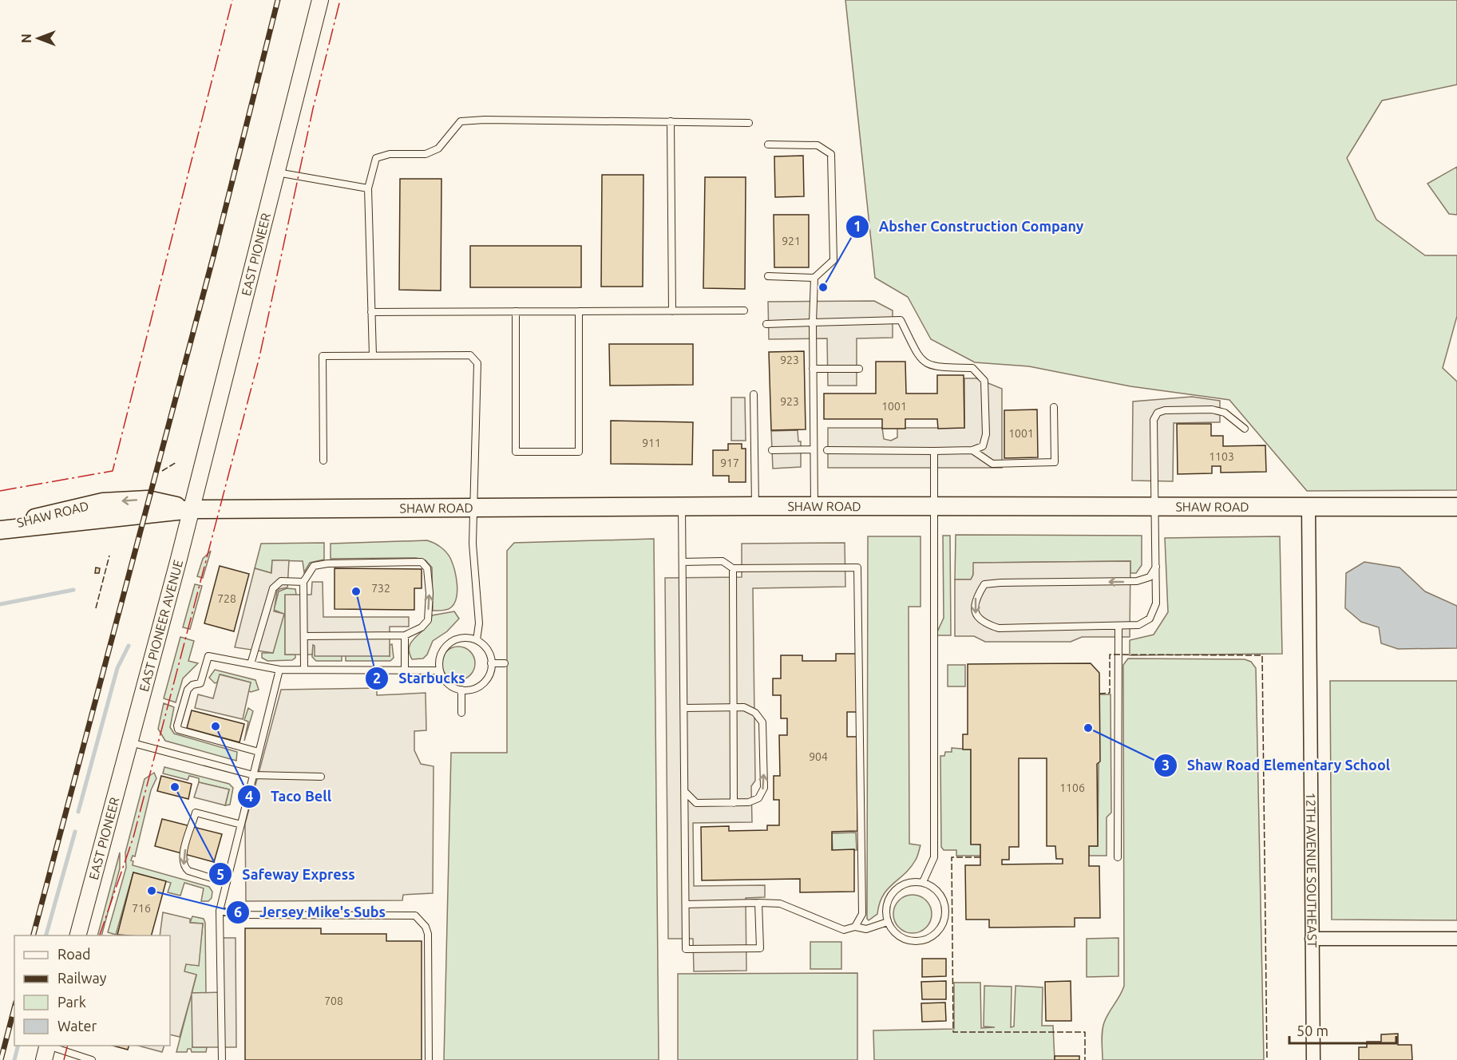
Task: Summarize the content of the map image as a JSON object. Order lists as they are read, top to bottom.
{
  "streets": {
    "main road": ["SHAW ROAD"],
    "street": ["EAST PIONEER", "EAST PIONEER AVENUE", "12TH AVENUE SOUTHEAST"]
  },
  "crossings": [
    ["EAST PIONEER", "SHAW ROAD"],
    ["EAST PIONEER", "EAST PIONEER AVENUE"],
    ["SHAW ROAD", "EAST PIONEER AVENUE"],
    ["SHAW ROAD", "12TH AVENUE SOUTHEAST"]
  ],
  "places": [
    "Absher Construction Company",
    "Starbucks",
    "Taco Bell",
    "Shaw Road Elementary School",
    "Safeway Express",
    "Jersey Mike's Subs"
  ],
  "house_numbers": [
    "921",
    "923",
    "923",
    "1001",
    "1001",
    "911",
    "1103",
    "917",
    "732",
    "728",
    "904",
    "1106",
    "716",
    "708"
  ],
  "legend": [
    "Road",
    "Railway",
    "Park",
    "Water"
  ],
  "scale_bar": "50 m",
  "north": "left"
}
